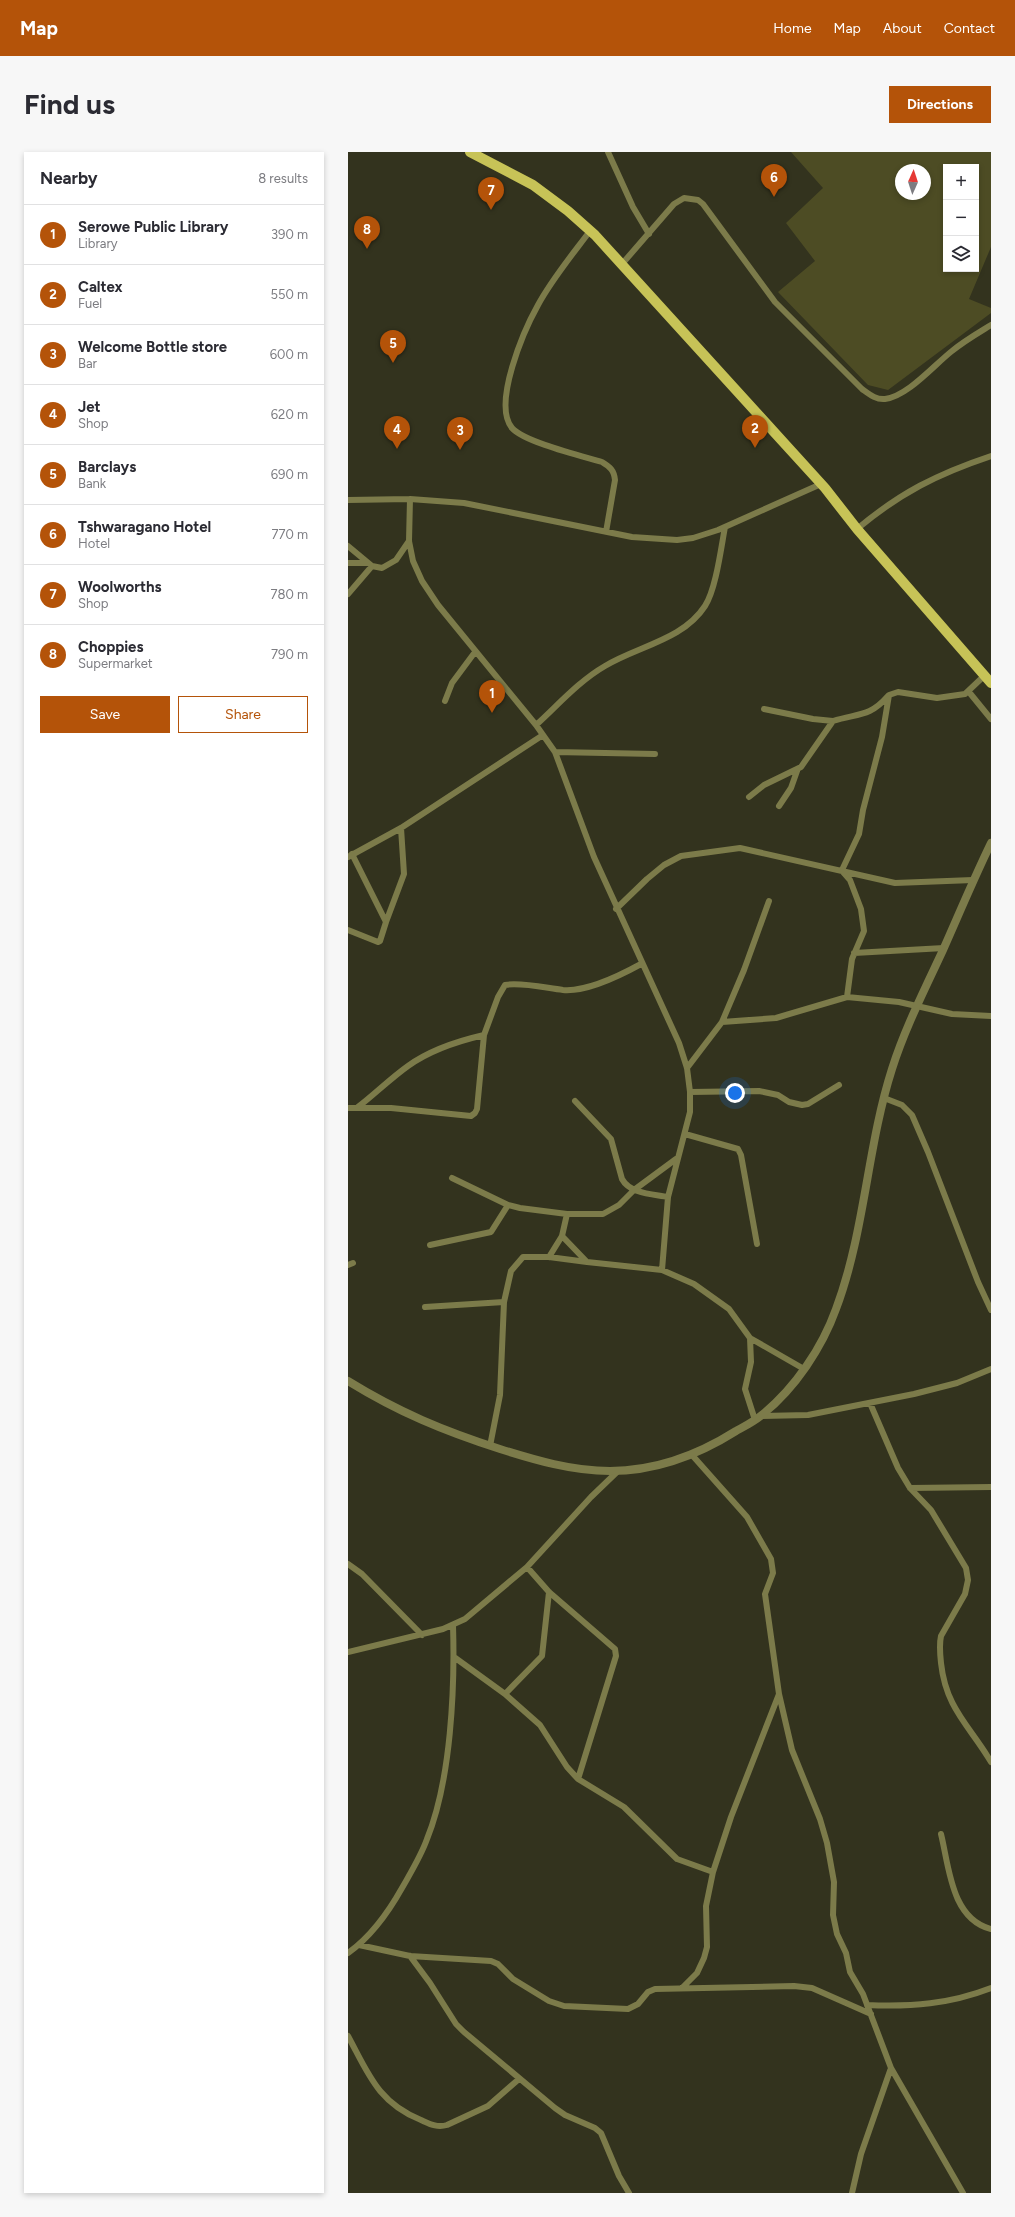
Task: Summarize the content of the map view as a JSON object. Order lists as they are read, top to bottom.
{
  "north": "top",
  "page": {
    "header": "Map",
    "nav": [
      "Home",
      "Map",
      "About",
      "Contact"
    ],
    "buttons": [
      "Directions",
      ["Save", "Share"]
    ],
    "title": "Find us",
    "heading": ["Nearby", "8 results"],
    "map_buttons": ["+", "−"],
    "pins": [
      "6",
      "7",
      "8",
      "5",
      "2",
      "4",
      "3",
      "1"
    ],
    "list": [
      {
        "mark": "1",
        "name": "Serowe Public Library",
        "note": "Library",
        "value": "390 m"
      },
      {
        "mark": "2",
        "name": "Caltex",
        "note": "Fuel",
        "value": "550 m"
      },
      {
        "mark": "3",
        "name": "Welcome Bottle store",
        "note": "Bar",
        "value": "600 m"
      },
      {
        "mark": "4",
        "name": "Jet",
        "note": "Shop",
        "value": "620 m"
      },
      {
        "mark": "5",
        "name": "Barclays",
        "note": "Bank",
        "value": "690 m"
      },
      {
        "mark": "6",
        "name": "Tshwaragano Hotel",
        "note": "Hotel",
        "value": "770 m"
      },
      {
        "mark": "7",
        "name": "Woolworths",
        "note": "Shop",
        "value": "780 m"
      },
      {
        "mark": "8",
        "name": "Choppies",
        "note": "Supermarket",
        "value": "790 m"
      }
    ]
  }
}
